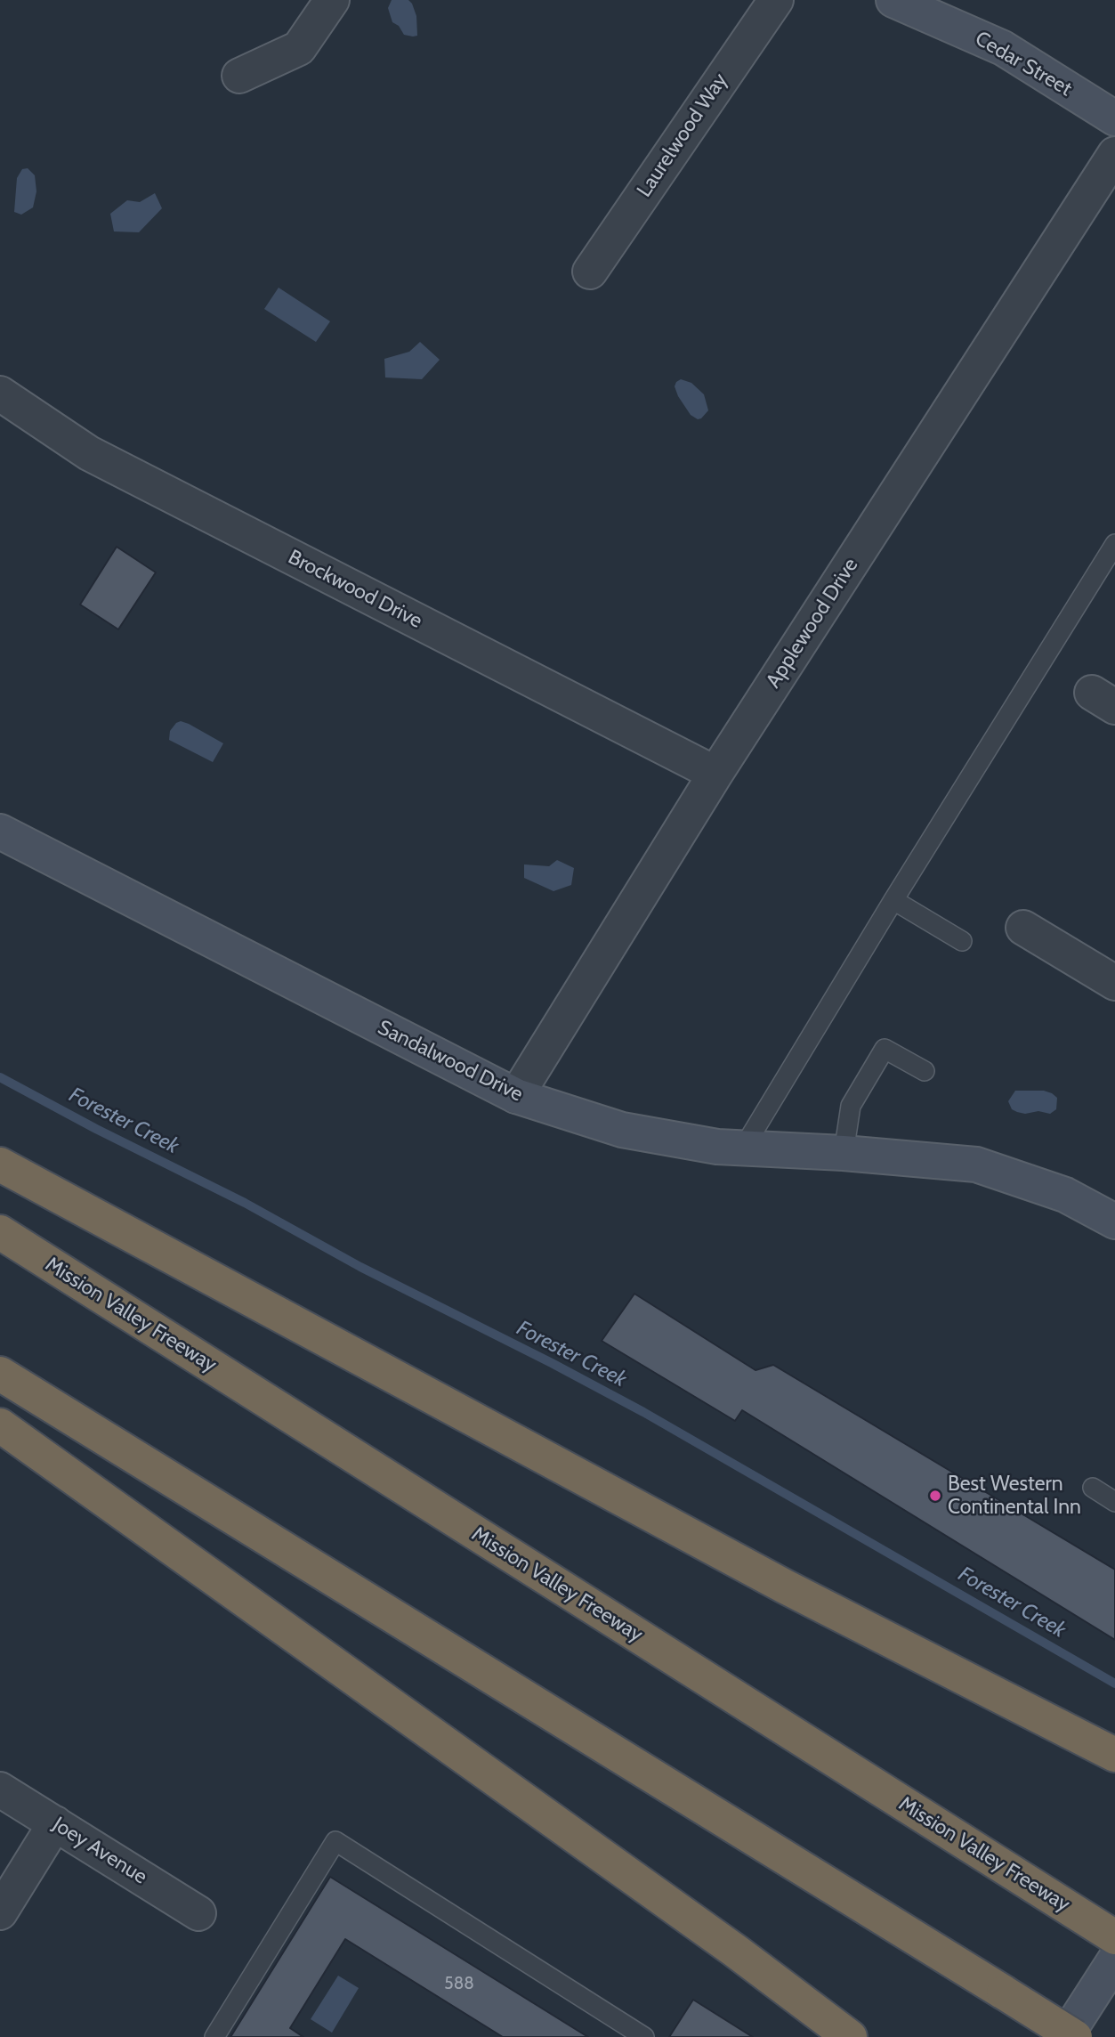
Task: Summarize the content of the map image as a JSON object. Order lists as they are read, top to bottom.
{
  "streets": {
    "highway": ["Mission Valley Freeway"],
    "street": [
      "Cedar Street",
      "Laurelwood Way",
      "Brockwood Drive",
      "Applewood Drive",
      "Sandalwood Drive",
      "Joey Avenue"
    ]
  },
  "crossings": [
    ["Brockwood Drive", "Applewood Drive"],
    ["Applewood Drive", "Sandalwood Drive"]
  ],
  "water": ["Forester Creek"],
  "places": ["Best Western Continental Inn"],
  "house_numbers": ["588"]
}
